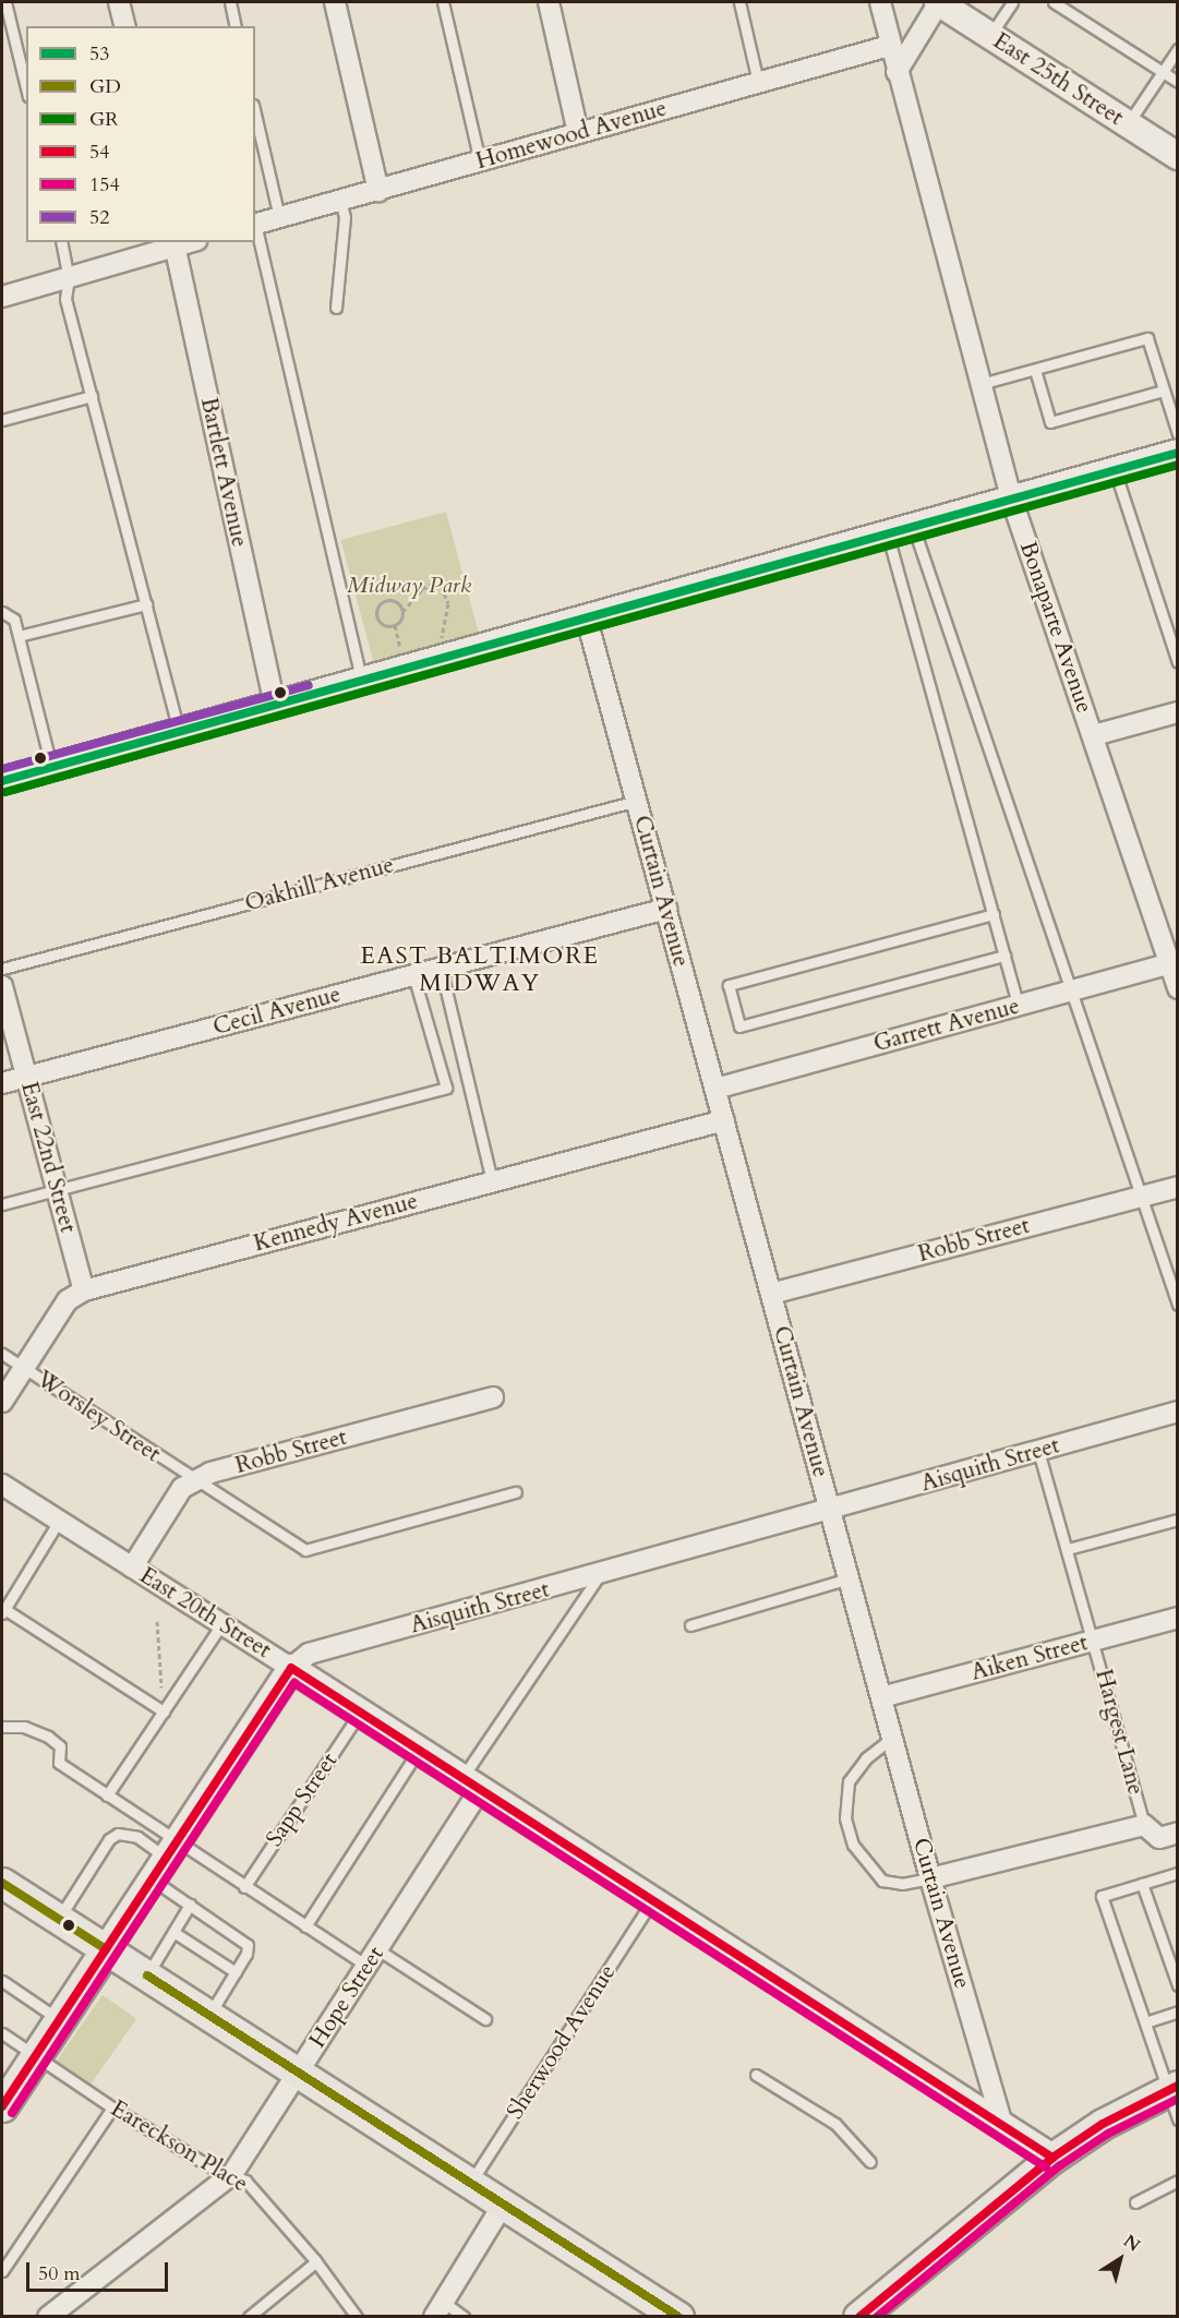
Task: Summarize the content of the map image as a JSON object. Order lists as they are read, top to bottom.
{
  "streets": {
    "main road": ["Aisquith Street"],
    "street": [
      "East 25th Street",
      "Homewood Avenue",
      "Bartlett Avenue",
      "Bonaparte Avenue",
      "Curtain Avenue",
      "Cecil Avenue",
      "Garrett Avenue",
      "East 22nd Street",
      "Kennedy Avenue",
      "Robb Street",
      "East 20th Street",
      "Aiken Street",
      "Hope Street"
    ],
    "lane": [
      "Oakhill Avenue",
      "Worsley Street",
      "Hargest Lane",
      "Sapp Street",
      "Sherwood Avenue",
      "Eareckson Place"
    ]
  },
  "crossings": [
    ["Homewood Avenue", "Bonaparte Avenue"],
    ["Bonaparte Avenue", "Garrett Avenue"],
    ["Oakhill Avenue", "Curtain Avenue"],
    ["Curtain Avenue", "Cecil Avenue"],
    ["Curtain Avenue", "Garrett Avenue"],
    ["Curtain Avenue", "Kennedy Avenue"],
    ["Curtain Avenue", "Robb Street"],
    ["Curtain Avenue", "Aisquith Street"],
    ["Curtain Avenue", "East 20th Street"],
    ["Curtain Avenue", "Aiken Street"],
    ["Cecil Avenue", "East 22nd Street"],
    ["East 22nd Street", "Kennedy Avenue"],
    ["Kennedy Avenue", "Worsley Street"],
    ["Robb Street", "Worsley Street"],
    ["Aisquith Street", "East 20th Street"],
    ["Aisquith Street", "Hargest Lane"],
    ["Aisquith Street", "Hope Street"],
    ["Aisquith Street", "Eareckson Place"],
    ["East 20th Street", "Sapp Street"],
    ["East 20th Street", "Hope Street"],
    ["East 20th Street", "Sherwood Avenue"],
    ["Aiken Street", "Hargest Lane"],
    ["Hope Street", "Eareckson Place"]
  ],
  "districts": ["EAST BALTIMORE MIDWAY"],
  "parks": ["Midway Park"],
  "lines": [
    "transit line 53",
    "transit line GR",
    "transit line 52",
    "transit line 54",
    "transit line 154",
    "transit line GD"
  ],
  "legend": [
    "53",
    "GD",
    "GR",
    "54",
    "154",
    "52"
  ],
  "scale_bar": "50 m",
  "north": "top right"
}
